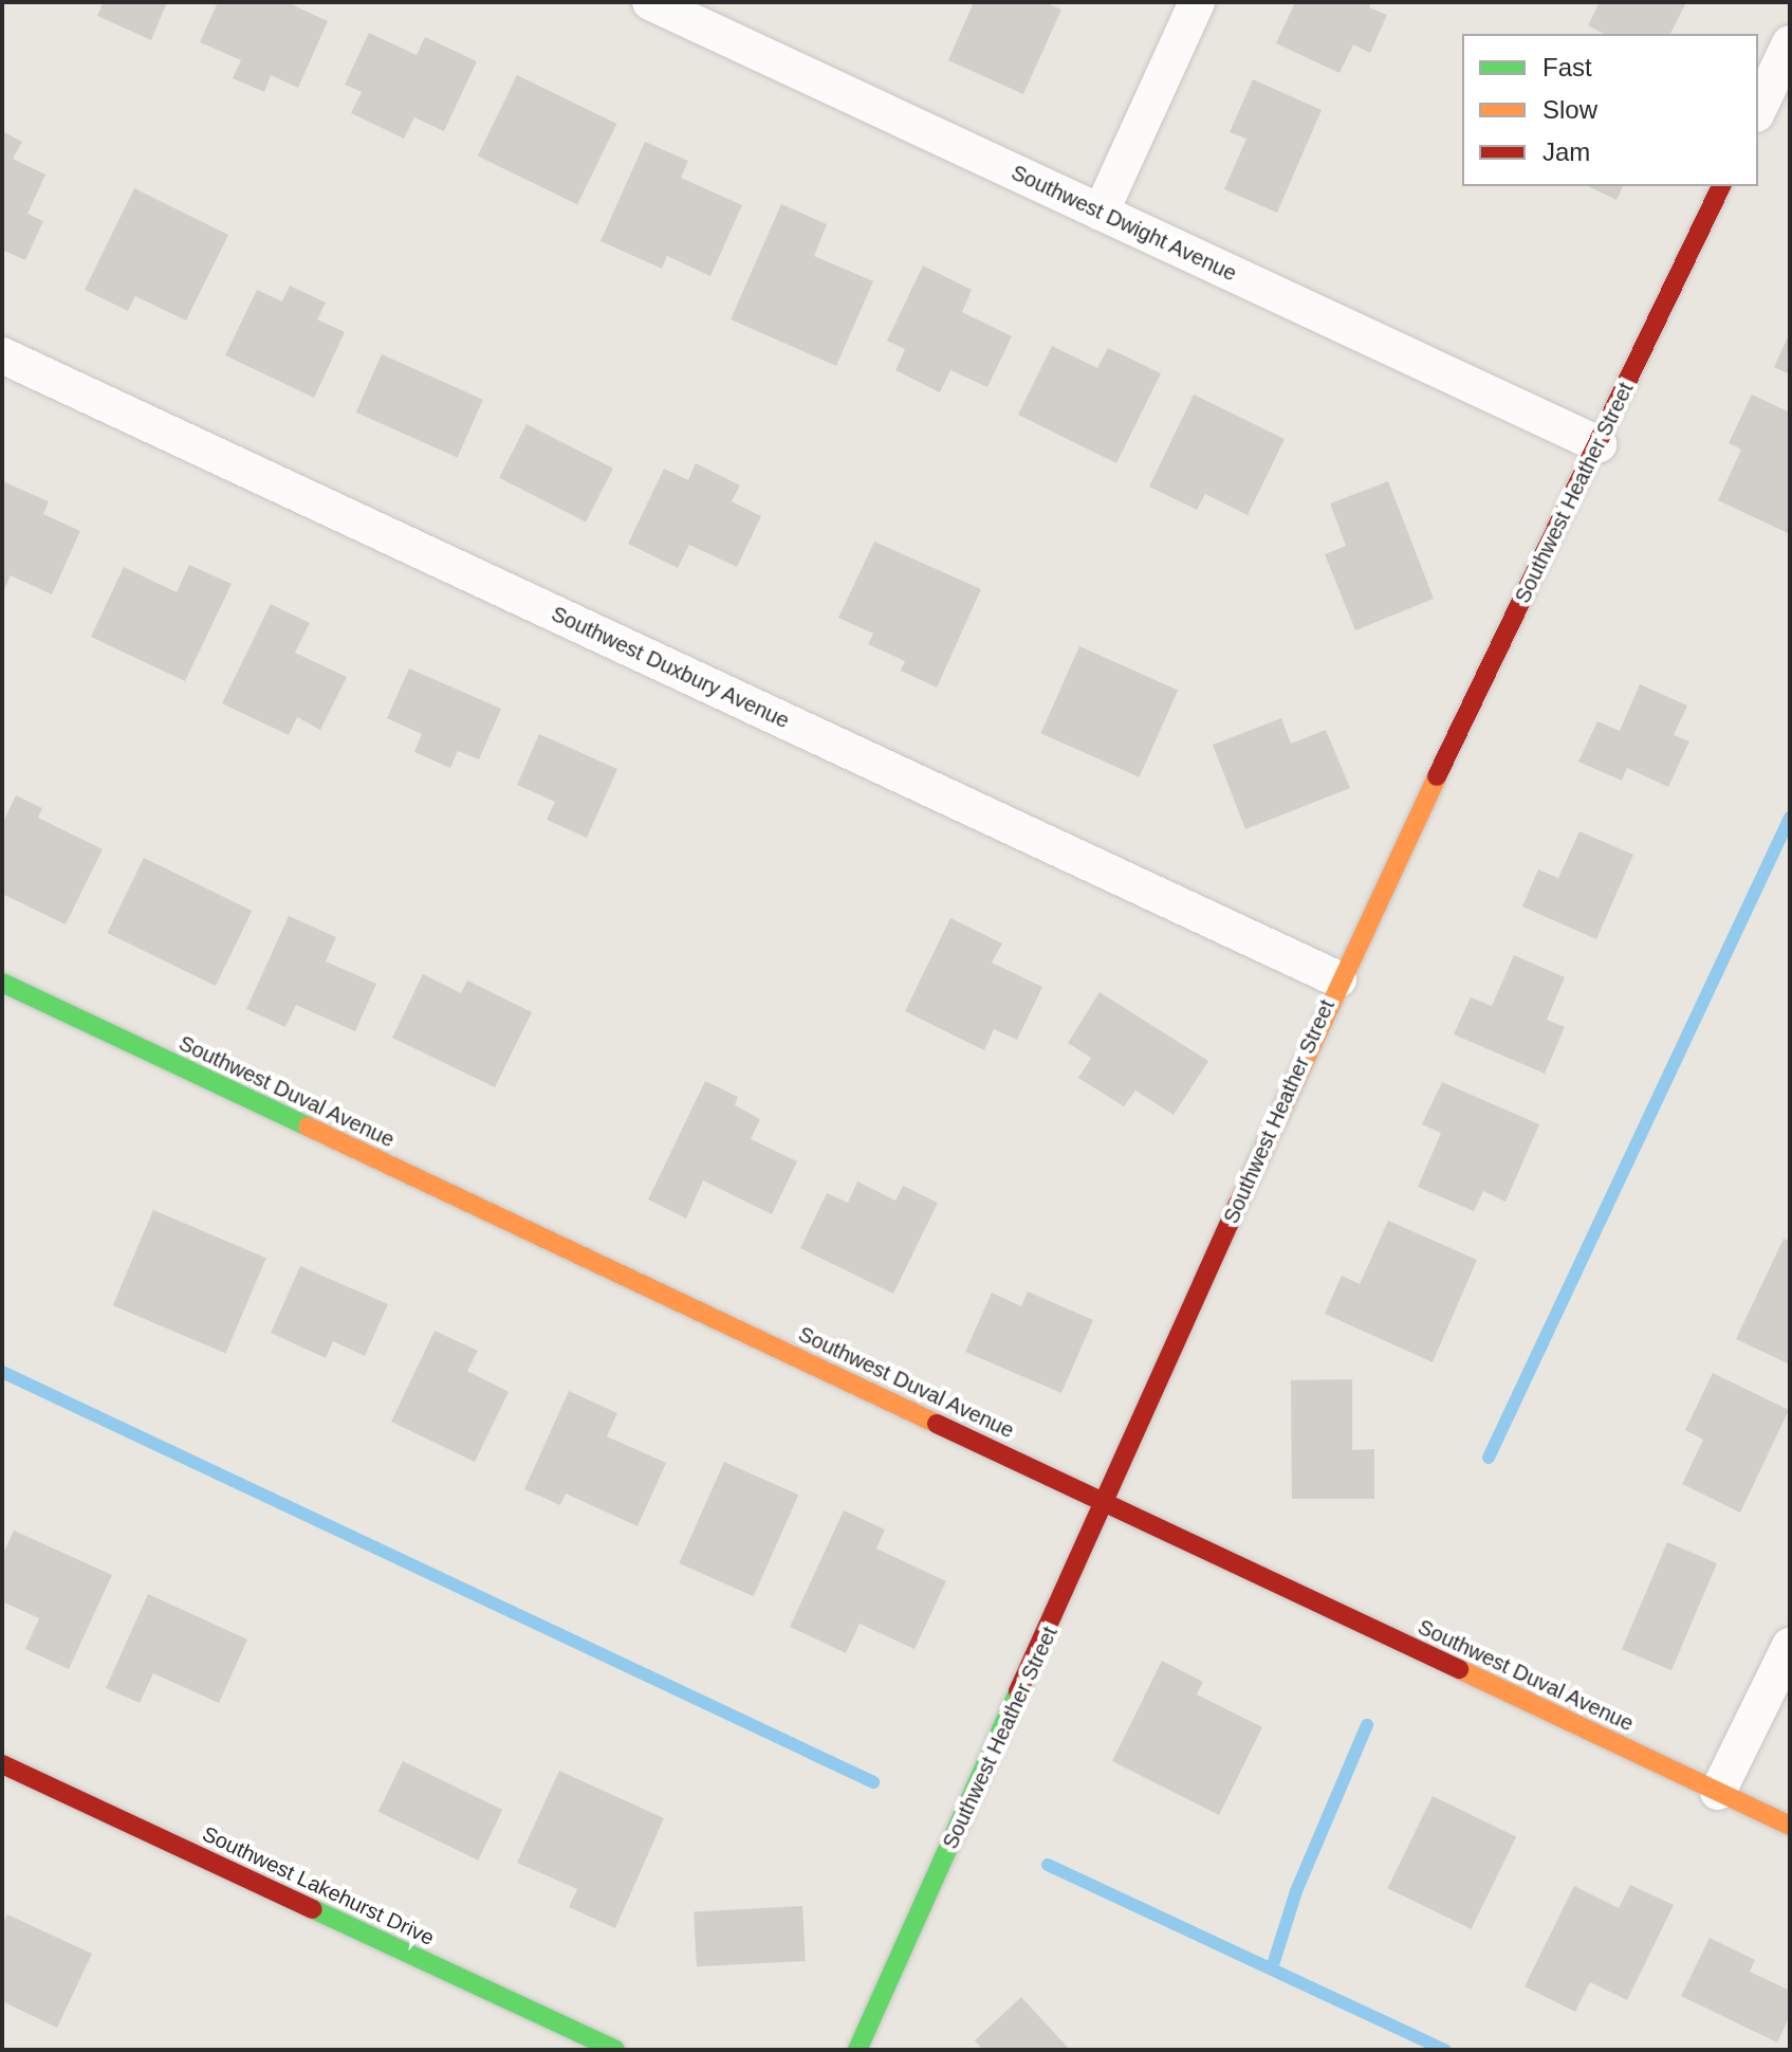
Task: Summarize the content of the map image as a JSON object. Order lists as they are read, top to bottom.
{
  "streets": {
    "street": [
      "Southwest Dwight Avenue",
      "Southwest Heather Street",
      "Southwest Duxbury Avenue",
      "Southwest Duval Avenue",
      "Southwest Lakehurst Drive"
    ]
  },
  "crossings": [
    ["Southwest Dwight Avenue", "Southwest Heather Street"],
    ["Southwest Heather Street", "Southwest Duxbury Avenue"],
    ["Southwest Heather Street", "Southwest Duval Avenue"]
  ],
  "legend": ["Fast", "Slow", "Jam"]
}
